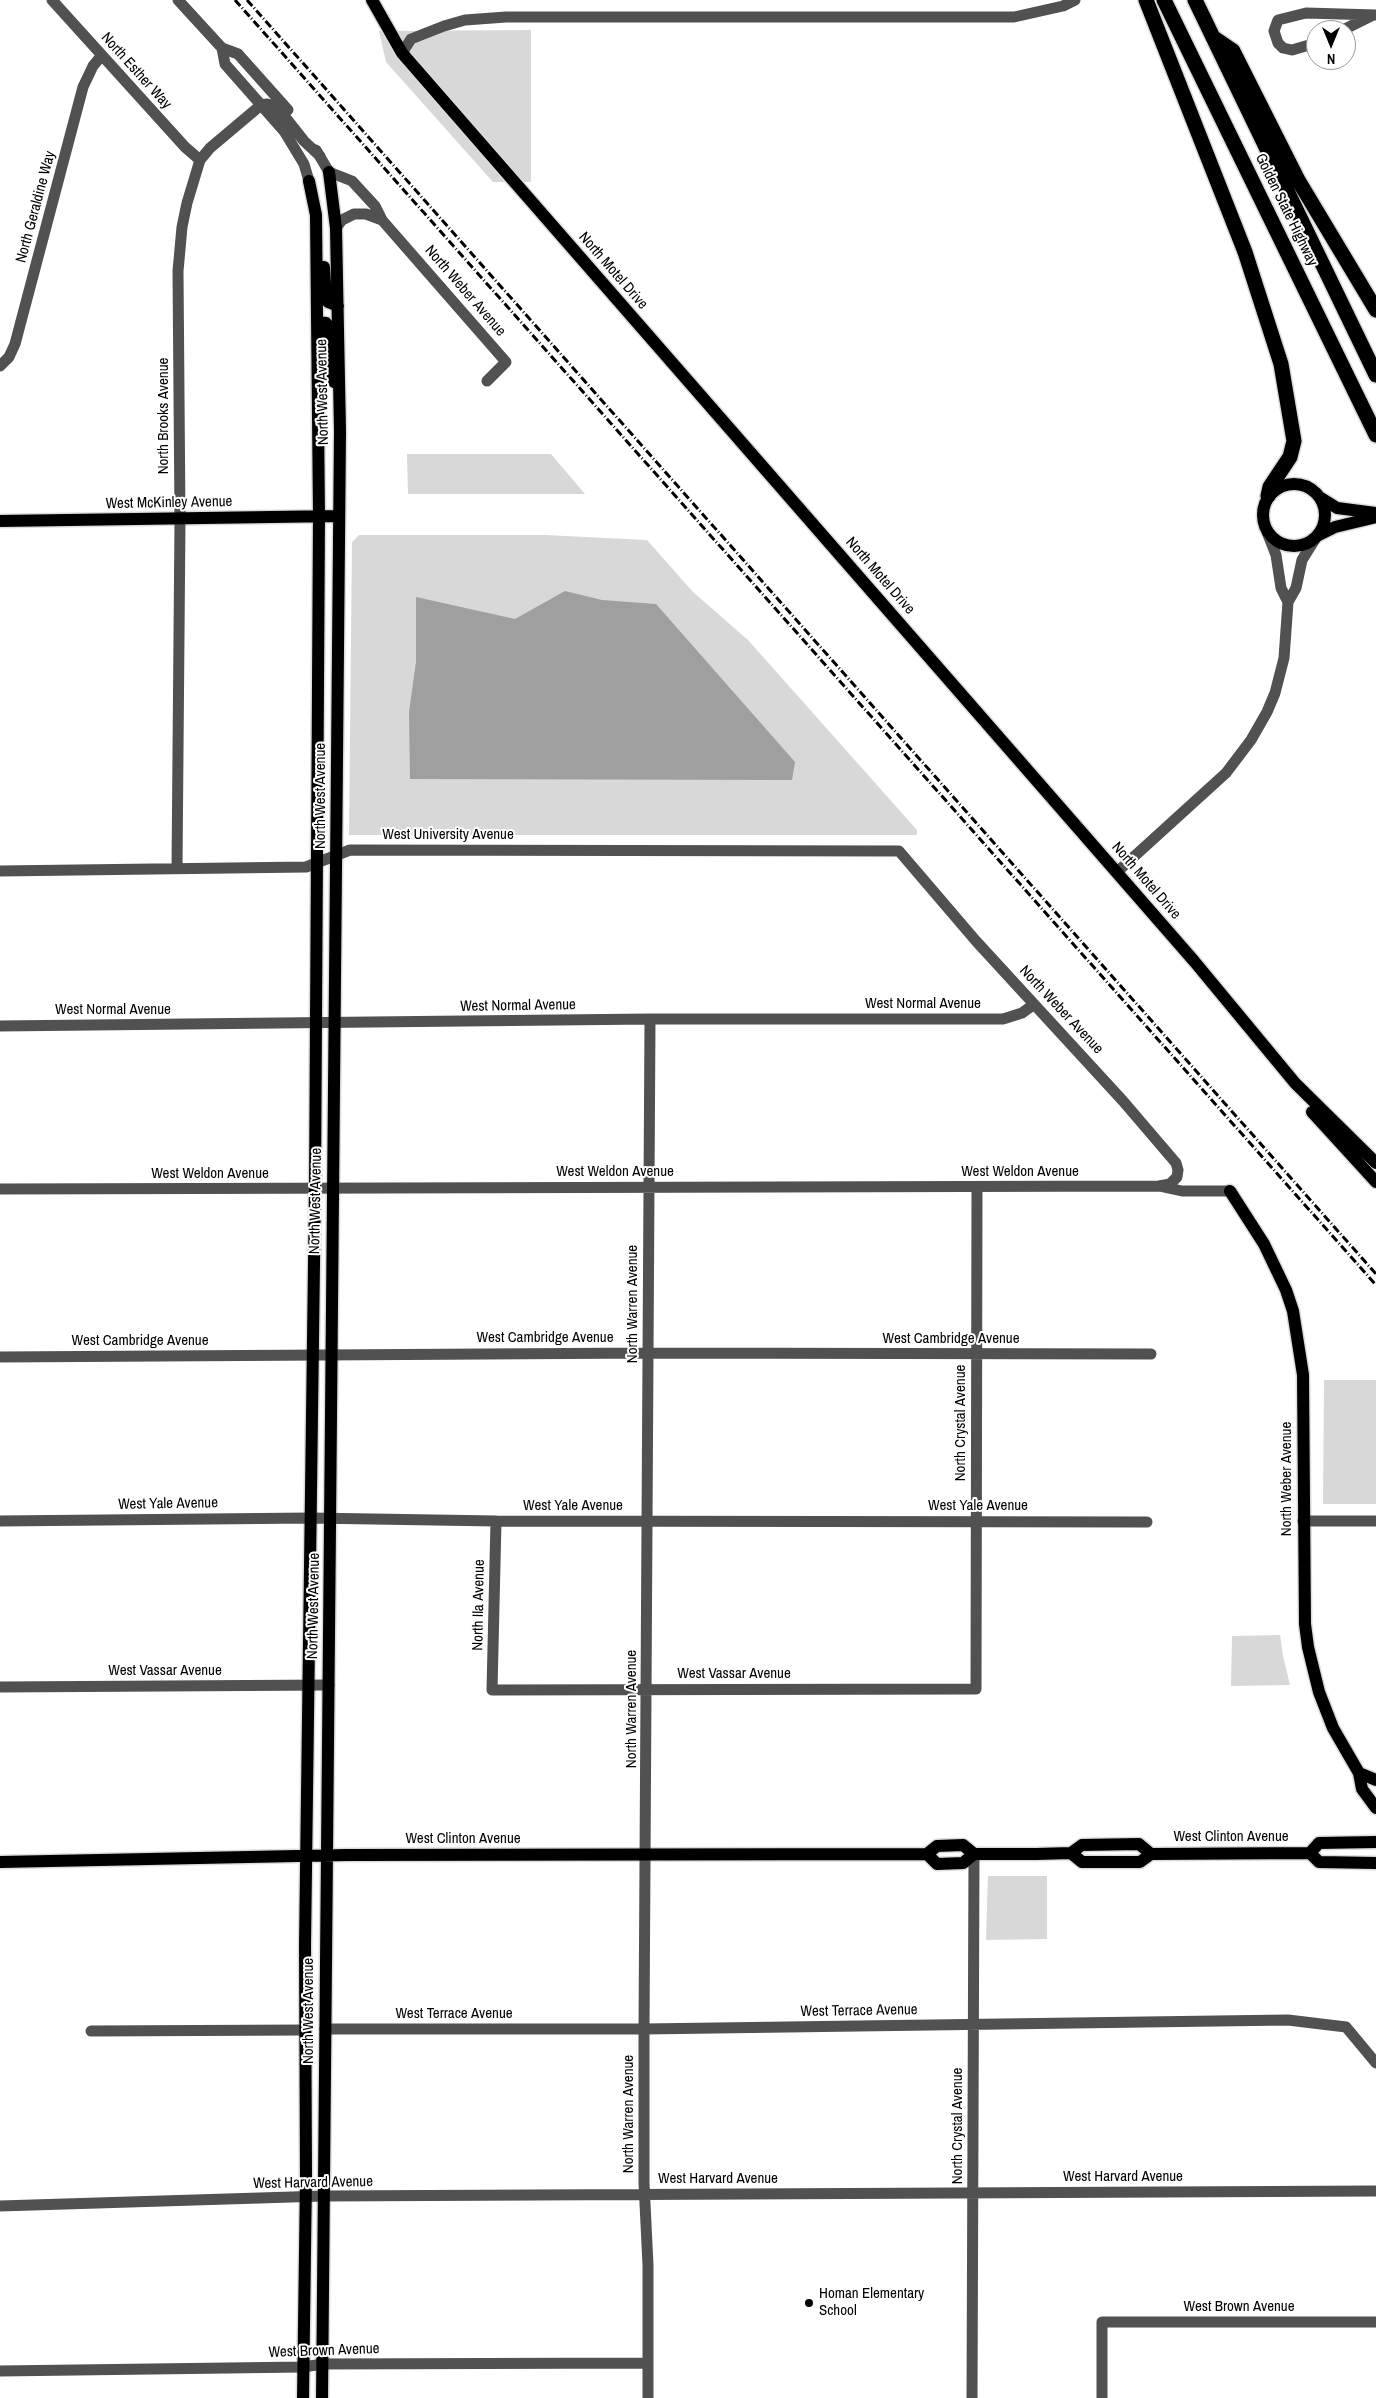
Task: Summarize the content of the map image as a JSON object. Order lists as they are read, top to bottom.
{
  "streets": {
    "highway": ["Golden State Highway"],
    "main road": [
      "North Motel Drive",
      "North Weber Avenue",
      "North West Avenue",
      "West McKinley Avenue",
      "West Clinton Avenue"
    ],
    "street": [
      "North Esther Way",
      "North Geraldine Way",
      "North Brooks Avenue",
      "West University Avenue",
      "West Normal Avenue",
      "West Weldon Avenue",
      "North Warren Avenue",
      "West Cambridge Avenue",
      "North Crystal Avenue",
      "West Yale Avenue",
      "North Ila Avenue",
      "West Vassar Avenue",
      "West Terrace Avenue",
      "West Harvard Avenue",
      "West Brown Avenue"
    ]
  },
  "crossings": [
    ["North Esther Way", "North Geraldine Way"],
    ["North Esther Way", "North Brooks Avenue"],
    ["North Weber Avenue", "North West Avenue"],
    ["North Weber Avenue", "West University Avenue"],
    ["North Weber Avenue", "West Normal Avenue"],
    ["North Weber Avenue", "West Weldon Avenue"],
    ["North West Avenue", "West McKinley Avenue"],
    ["North West Avenue", "West University Avenue"],
    ["North West Avenue", "West Normal Avenue"],
    ["North West Avenue", "West Weldon Avenue"],
    ["North West Avenue", "West Cambridge Avenue"],
    ["North West Avenue", "West Yale Avenue"],
    ["North West Avenue", "West Vassar Avenue"],
    ["North West Avenue", "West Clinton Avenue"],
    ["North West Avenue", "West Terrace Avenue"],
    ["North West Avenue", "West Harvard Avenue"],
    ["North West Avenue", "West Brown Avenue"],
    ["North Brooks Avenue", "West McKinley Avenue"],
    ["North Brooks Avenue", "West University Avenue"],
    ["West Normal Avenue", "North Warren Avenue"],
    ["West Weldon Avenue", "North Warren Avenue"],
    ["West Weldon Avenue", "North Crystal Avenue"],
    ["North Warren Avenue", "West Cambridge Avenue"],
    ["North Warren Avenue", "West Yale Avenue"],
    ["North Warren Avenue", "West Vassar Avenue"],
    ["North Warren Avenue", "West Clinton Avenue"],
    ["North Warren Avenue", "West Terrace Avenue"],
    ["North Warren Avenue", "West Harvard Avenue"],
    ["North Warren Avenue", "West Brown Avenue"],
    ["West Cambridge Avenue", "North Crystal Avenue"],
    ["North Crystal Avenue", "West Yale Avenue"],
    ["North Crystal Avenue", "West Vassar Avenue"],
    ["North Crystal Avenue", "West Clinton Avenue"],
    ["North Crystal Avenue", "West Terrace Avenue"],
    ["North Crystal Avenue", "West Harvard Avenue"],
    ["West Yale Avenue", "North Ila Avenue"],
    ["North Ila Avenue", "West Vassar Avenue"]
  ],
  "places": ["Homan Elementary School"],
  "north": "bottom"
}
